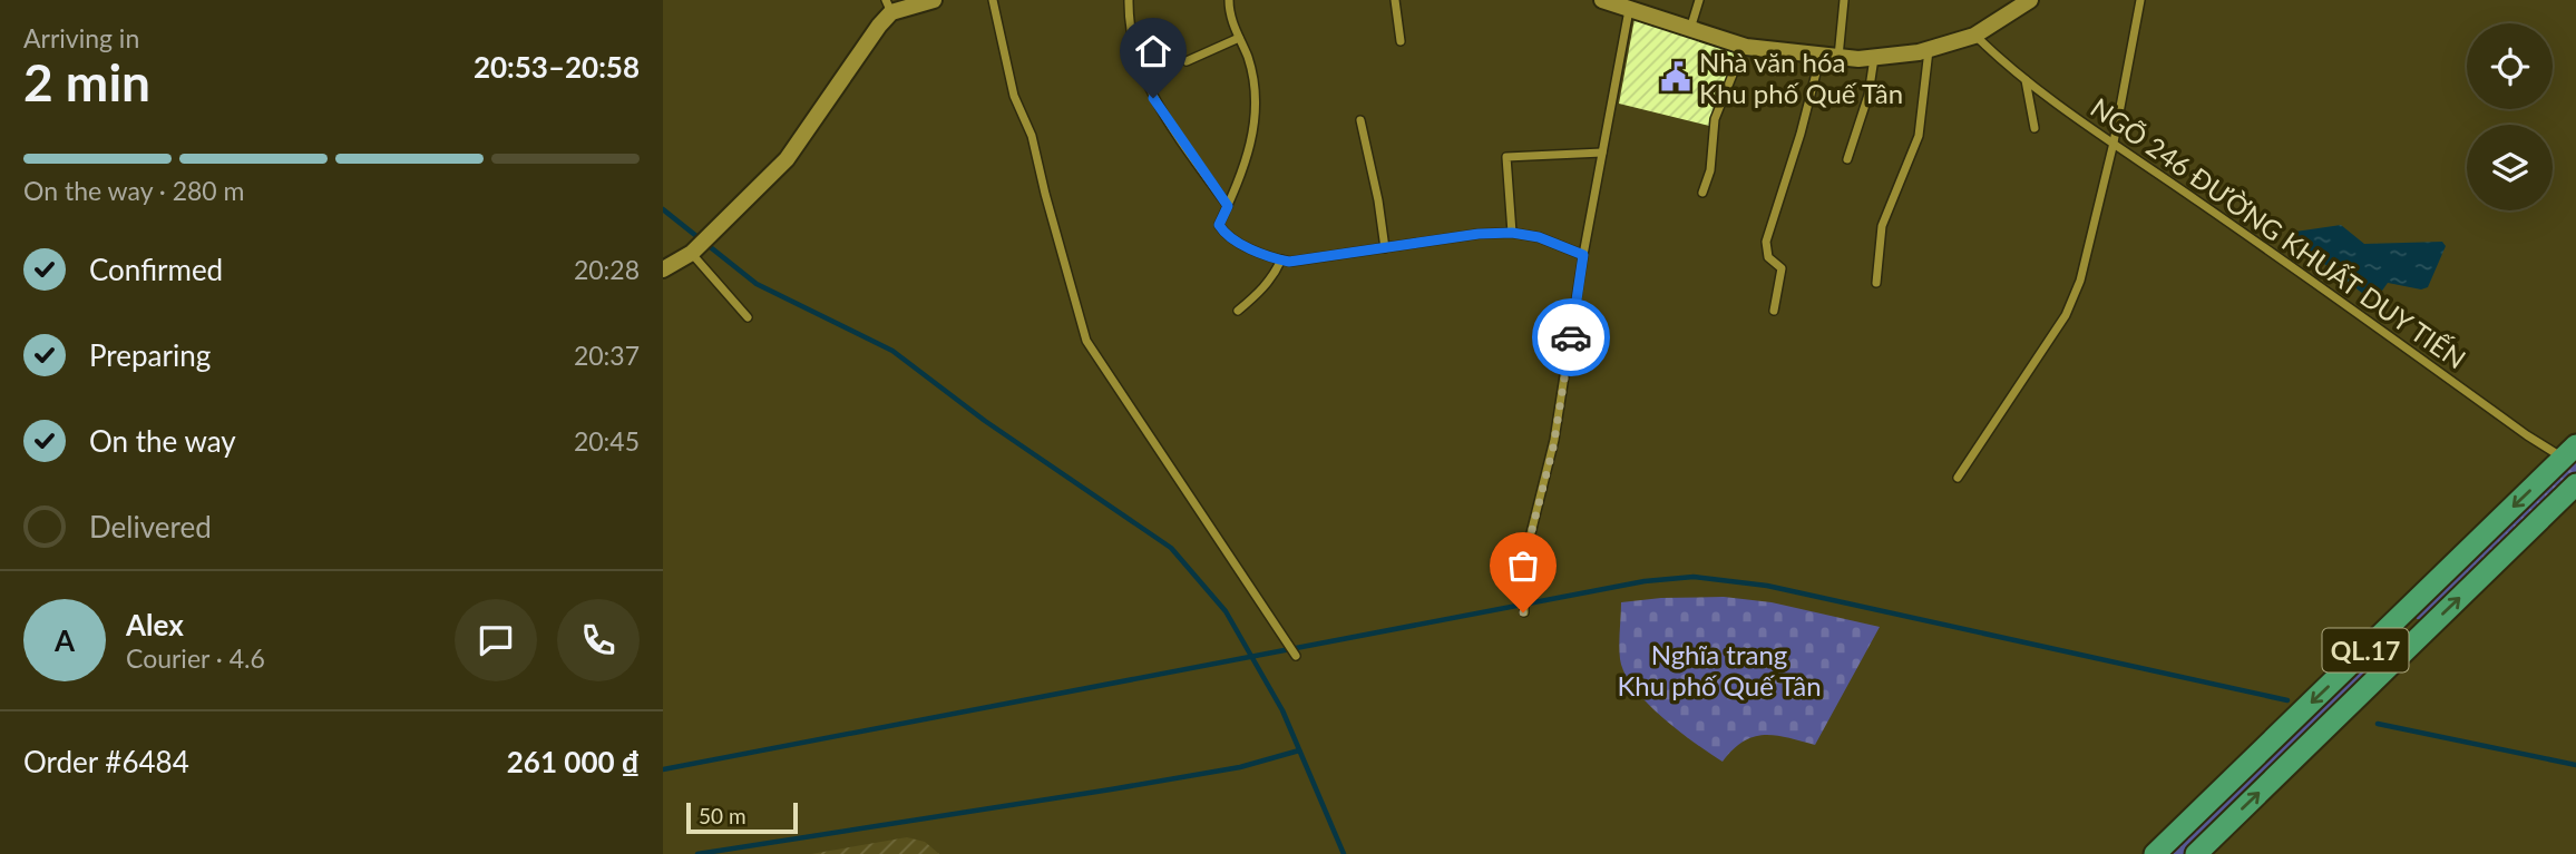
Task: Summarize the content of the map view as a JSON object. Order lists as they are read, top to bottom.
{
  "streets": {
    "highway": ["QL.17"],
    "street": ["NGÕ 246 ĐƯỜNG KHUẤT DUY TIẾN"]
  },
  "crossings": [
    ["NGÕ 246 ĐƯỜNG KHUẤT DUY TIẾN", "QL.17"]
  ],
  "parks": ["Nghĩa trang Khu phố Quế Tân"],
  "places": {
    "public building": ["Nhà văn hóa Khu phố Quế Tân"]
  },
  "scale_bar": "50 m",
  "page": {
    "heading": ["2 min", "Arriving in", "20:53–20:58"],
    "panel": [
      "Alex",
      "Courier · 4.6",
      "Order #6484",
      "261 000 ₫"
    ],
    "bar": "On the way · 280 m",
    "list": [
      ["Confirmed", "20:28"],
      ["Preparing", "20:37"],
      ["On the way", "20:45"],
      "Delivered"
    ],
    "round": "A",
    "scale": "50 m"
  }
}
